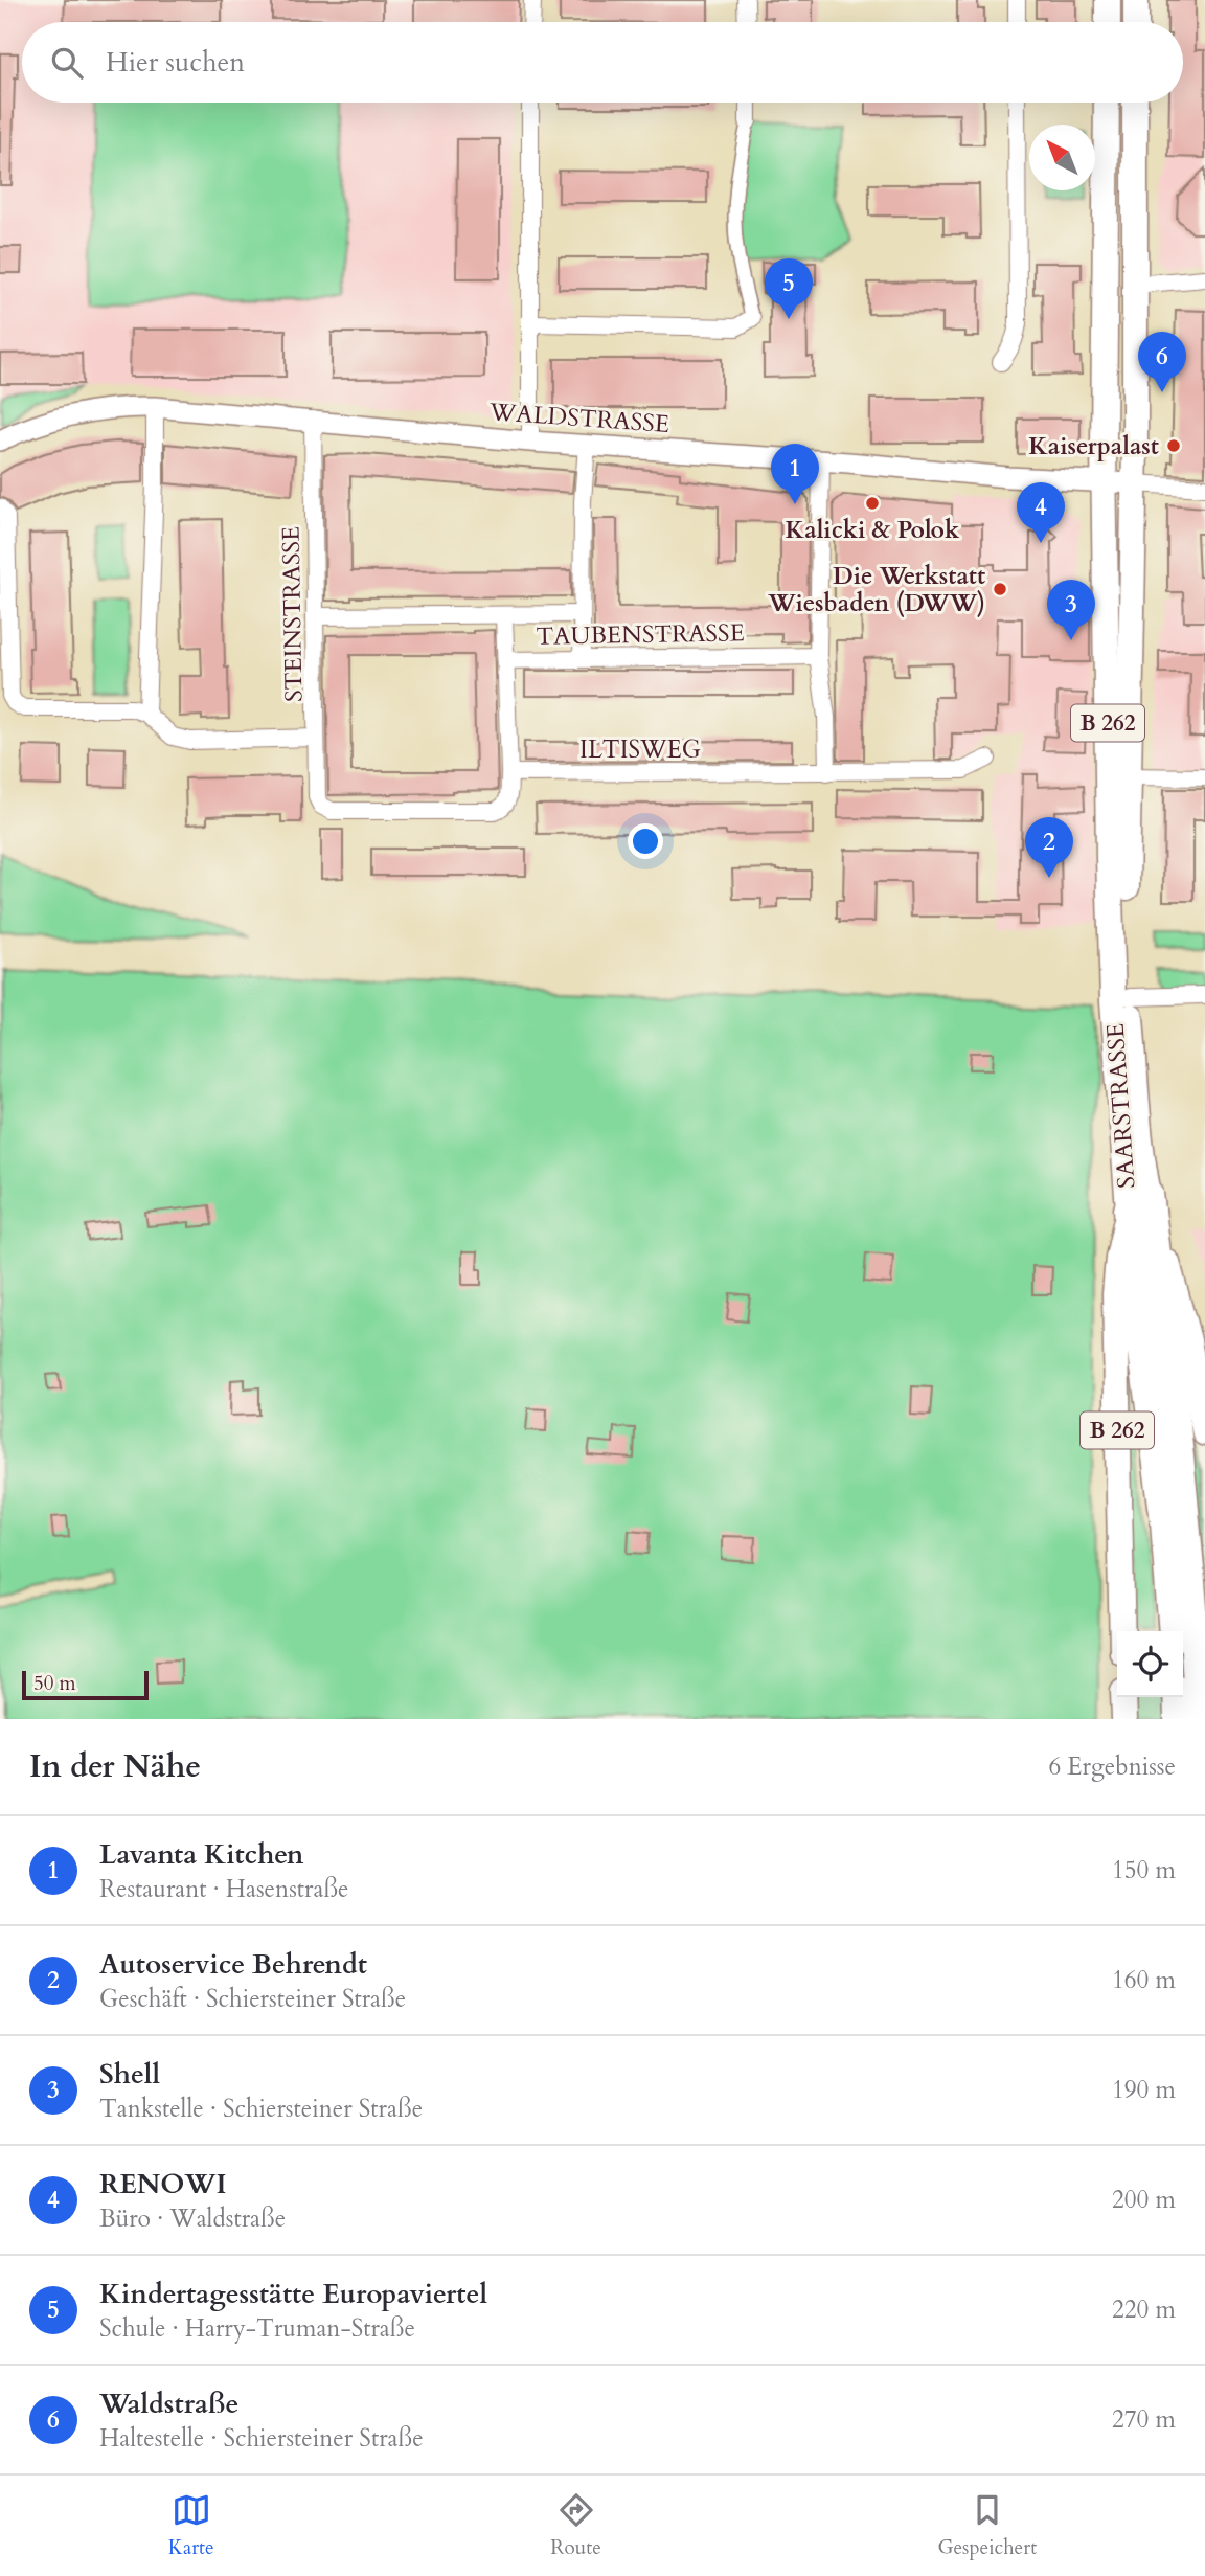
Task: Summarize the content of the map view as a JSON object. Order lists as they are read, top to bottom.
{
  "streets": {
    "highway": ["B 262"],
    "main road": ["SAARSTRASSE"],
    "street": [
      "WALDSTRASSE",
      "STEINSTRASSE",
      "TAUBENSTRASSE",
      "ILTISWEG"
    ]
  },
  "crossings": [
    ["WALDSTRASSE", "STEINSTRASSE"],
    ["WALDSTRASSE", "B 262"],
    ["STEINSTRASSE", "TAUBENSTRASSE"],
    ["STEINSTRASSE", "ILTISWEG"],
    ["B 262", "SAARSTRASSE"]
  ],
  "places": ["Kaiserpalast", "Kalicki & Polok", "Die Werkstatt Wiesbaden (DWW)"],
  "scale_bar": "50 m",
  "north": "top left",
  "page": {
    "search": "Hier suchen",
    "pins": [
      "5",
      "6",
      "1",
      "4",
      "3",
      "2"
    ],
    "scale": "50 m",
    "heading": ["In der Nähe", "6 Ergebnisse"],
    "list": [
      {
        "mark": "1",
        "name": "Lavanta Kitchen",
        "note": "Restaurant · Hasenstraße",
        "value": "150 m"
      },
      {
        "mark": "2",
        "name": "Autoservice Behrendt",
        "note": "Geschäft · Schiersteiner Straße",
        "value": "160 m"
      },
      {
        "mark": "3",
        "name": "Shell",
        "note": "Tankstelle · Schiersteiner Straße",
        "value": "190 m"
      },
      {
        "mark": "4",
        "name": "RENOWI",
        "note": "Büro · Waldstraße",
        "value": "200 m"
      },
      {
        "mark": "5",
        "name": "Kindertagesstätte Europaviertel",
        "note": "Schule · Harry-Truman-Straße",
        "value": "220 m"
      },
      {
        "mark": "6",
        "name": "Waldstraße",
        "note": "Haltestelle · Schiersteiner Straße",
        "value": "270 m"
      }
    ],
    "nav": ["Karte", "Route", "Gespeichert"]
  }
}
